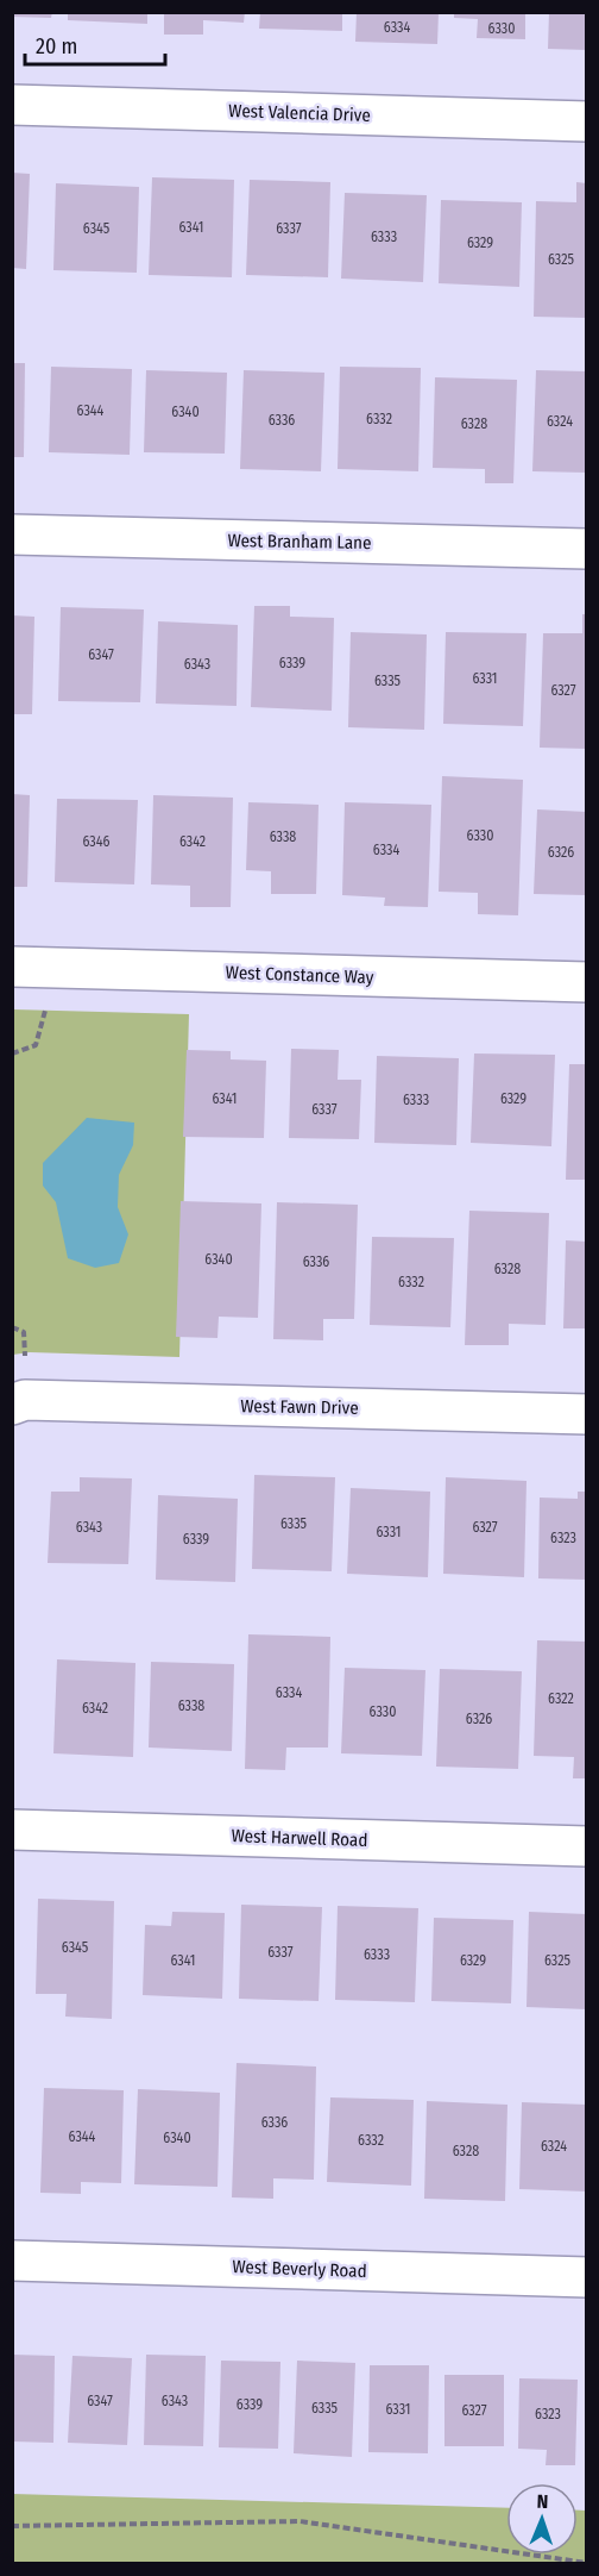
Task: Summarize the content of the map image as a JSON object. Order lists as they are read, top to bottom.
{
  "streets": {
    "street": [
      "West Valencia Drive",
      "West Branham Lane",
      "West Constance Way",
      "West Fawn Drive",
      "West Harwell Road",
      "West Beverly Road"
    ]
  },
  "house_numbers": [
    "6334",
    "6330",
    "6341",
    "6345",
    "6337",
    "6333",
    "6329",
    "6325",
    "6344",
    "6340",
    "6332",
    "6336",
    "6324",
    "6328",
    "6347",
    "6339",
    "6343",
    "6331",
    "6335",
    "6327",
    "6330",
    "6338",
    "6346",
    "6342",
    "6334",
    "6326",
    "6341",
    "6329",
    "6333",
    "6337",
    "6340",
    "6336",
    "6328",
    "6332",
    "6335",
    "6343",
    "6327",
    "6331",
    "6323",
    "6339",
    "6334",
    "6322",
    "6338",
    "6342",
    "6330",
    "6326",
    "6345",
    "6337",
    "6333",
    "6341",
    "6329",
    "6325",
    "6336",
    "6344",
    "6340",
    "6332",
    "6324",
    "6328",
    "6347",
    "6343",
    "6339",
    "6335",
    "6331",
    "6327",
    "6323"
  ],
  "scale_bar": "20 m",
  "north": "top"
}
